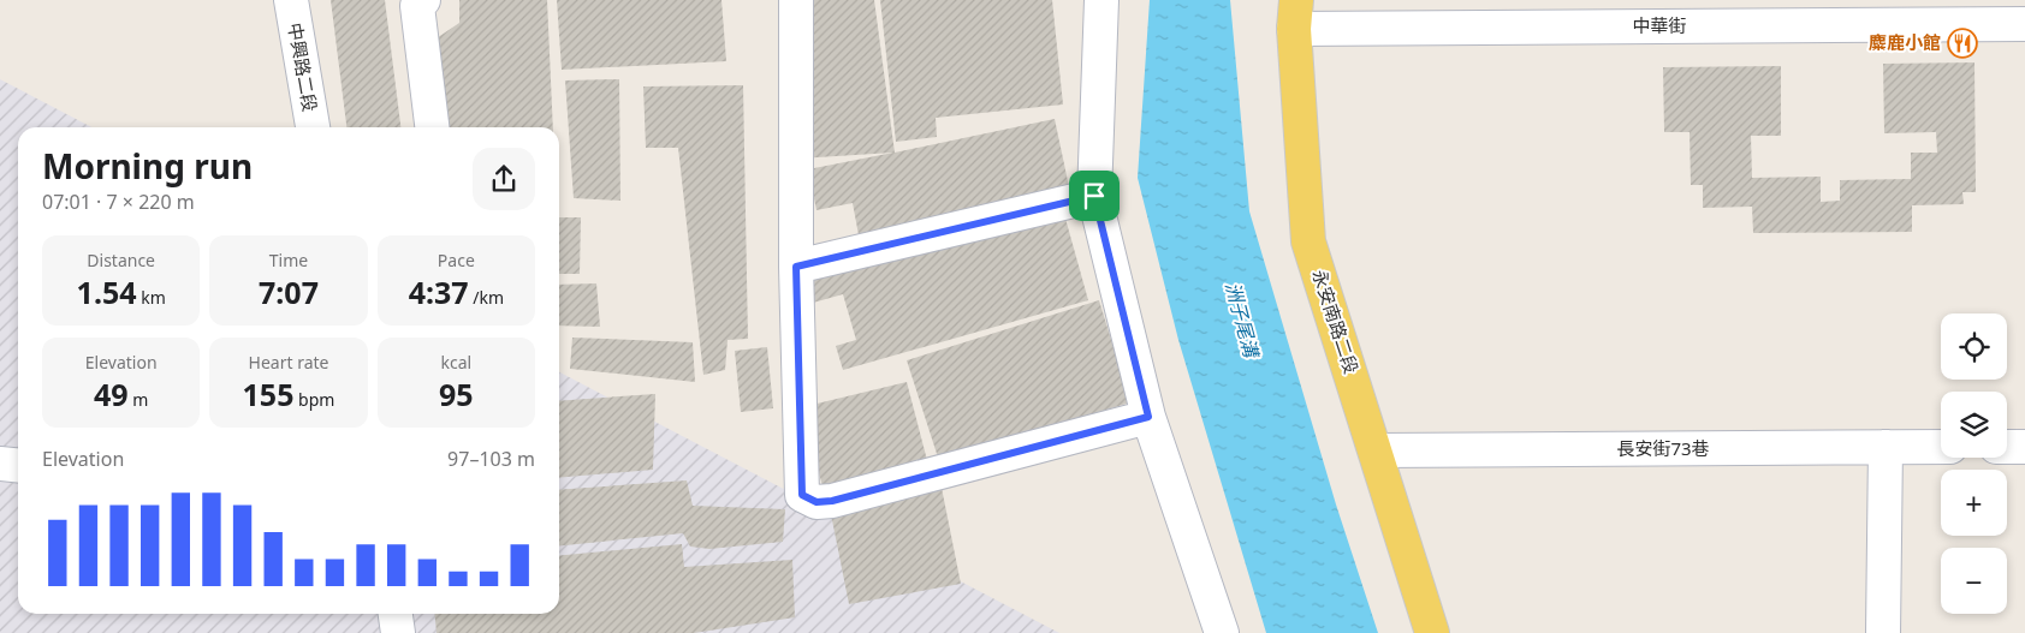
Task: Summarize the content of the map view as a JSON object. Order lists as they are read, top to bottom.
{
  "streets": {
    "main road": ["永安南路二段"],
    "street": ["中華街", "中興路二段", "長安街73巷"]
  },
  "crossings": [
    ["中華街", "永安南路二段"],
    ["永安南路二段", "長安街73巷"]
  ],
  "water": ["洲子尾溝"],
  "places": {
    "restaurant": ["麋鹿小館"]
  },
  "page": {
    "heading": ["Morning run", "07:01 · 7 × 220 m"],
    "stats": [
      ["Distance", "1.54 km"],
      ["Time", "7:07"],
      ["Pace", "4:37 /km"],
      ["Elevation", "49 m"],
      ["Heart rate", "155 bpm"],
      ["kcal", "95"]
    ],
    "map_buttons": ["+", "−"],
    "chart": ["Elevation", "97–103 m"]
  }
}
